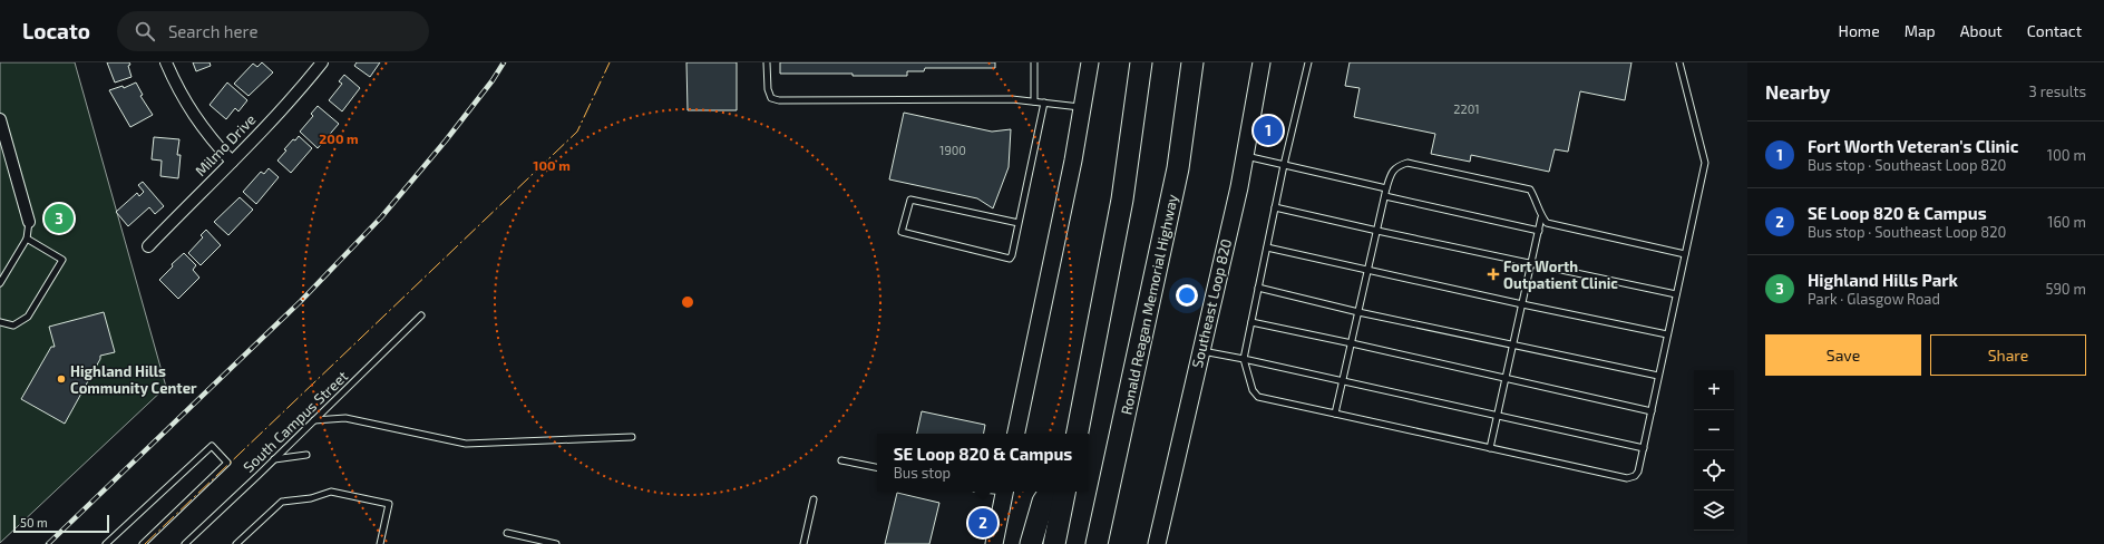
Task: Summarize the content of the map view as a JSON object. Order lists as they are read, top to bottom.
{
  "streets": {
    "highway": ["Ronald Reagan Memorial Highway"],
    "main road": ["Southeast Loop 820"],
    "street": ["Milmo Drive"],
    "lane": ["South Campus Street"]
  },
  "places": {
    "health": ["Fort Worth Outpatient Clinic"],
    "other": ["Highland Hills Community Center"]
  },
  "house_numbers": ["2201", "1900"],
  "scale_bar": "50 m",
  "page": {
    "header": "Locato",
    "search": "Search here",
    "nav": [
      "Home",
      "Map",
      "About",
      "Contact"
    ],
    "heading": ["Nearby", "3 results"],
    "pins": ["1", "3", "2"],
    "list": [
      {
        "mark": "1",
        "name": "Fort Worth Veteran's Clinic",
        "note": "Bus stop · Southeast Loop 820",
        "value": "100 m"
      },
      {
        "mark": "2",
        "name": "SE Loop 820 & Campus",
        "note": "Bus stop · Southeast Loop 820",
        "value": "160 m"
      },
      {
        "mark": "3",
        "name": "Highland Hills Park",
        "note": "Park · Glasgow Road",
        "value": "590 m"
      }
    ],
    "buttons": ["Save", "Share"],
    "map_buttons": ["+", "−"],
    "popup": ["SE Loop 820 & Campus", "Bus stop"],
    "scale": "50 m"
  },
  "rings": ["200 m", "100 m"]
}
